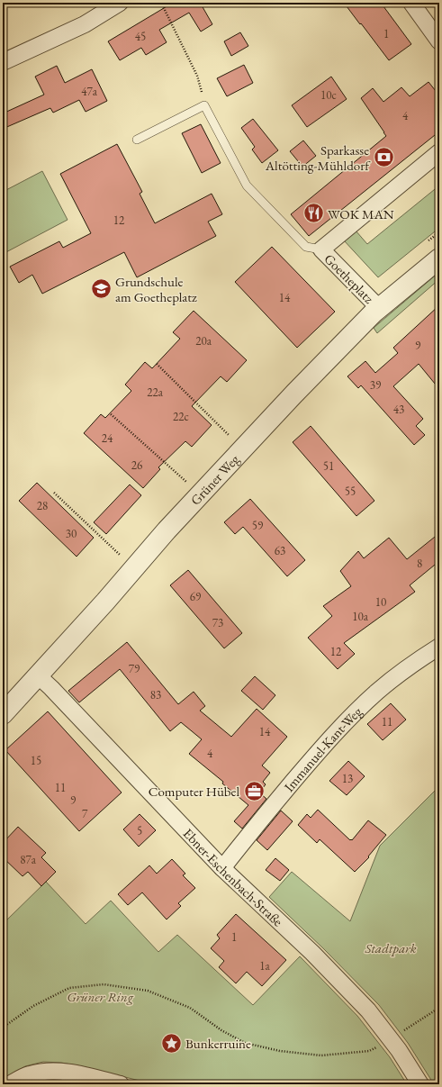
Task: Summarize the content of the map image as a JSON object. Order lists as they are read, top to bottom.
{
  "streets": {
    "street": [
      "Goetheplatz",
      "Grüner Weg",
      "Immanuel-Kant-Weg",
      "Ebner-Eschenbach-Straße"
    ]
  },
  "crossings": [
    ["Goetheplatz", "Grüner Weg"],
    ["Grüner Weg", "Ebner-Eschenbach-Straße"],
    ["Immanuel-Kant-Weg", "Ebner-Eschenbach-Straße"]
  ],
  "parks": ["Stadtpark", "Grüner Ring"],
  "places": {
    "bank": ["Sparkasse Altötting-Mühldorf"],
    "restaurant": ["WOK MAN"],
    "school or university": ["Grundschule am Goetheplatz"],
    "office": ["Computer Hübel"],
    "place": ["Bunkerruine"]
  },
  "house_numbers": [
    "1",
    "45",
    "47a",
    "10c",
    "4",
    "12",
    "14",
    "20a",
    "9",
    "39",
    "22a",
    "43",
    "22c",
    "24",
    "26",
    "51",
    "55",
    "28",
    "59",
    "30",
    "63",
    "8",
    "69",
    "10",
    "10a",
    "73",
    "12",
    "79",
    "83",
    "11",
    "14",
    "4",
    "15",
    "13",
    "11",
    "9",
    "7",
    "5",
    "87a",
    "1",
    "1a"
  ]
}
